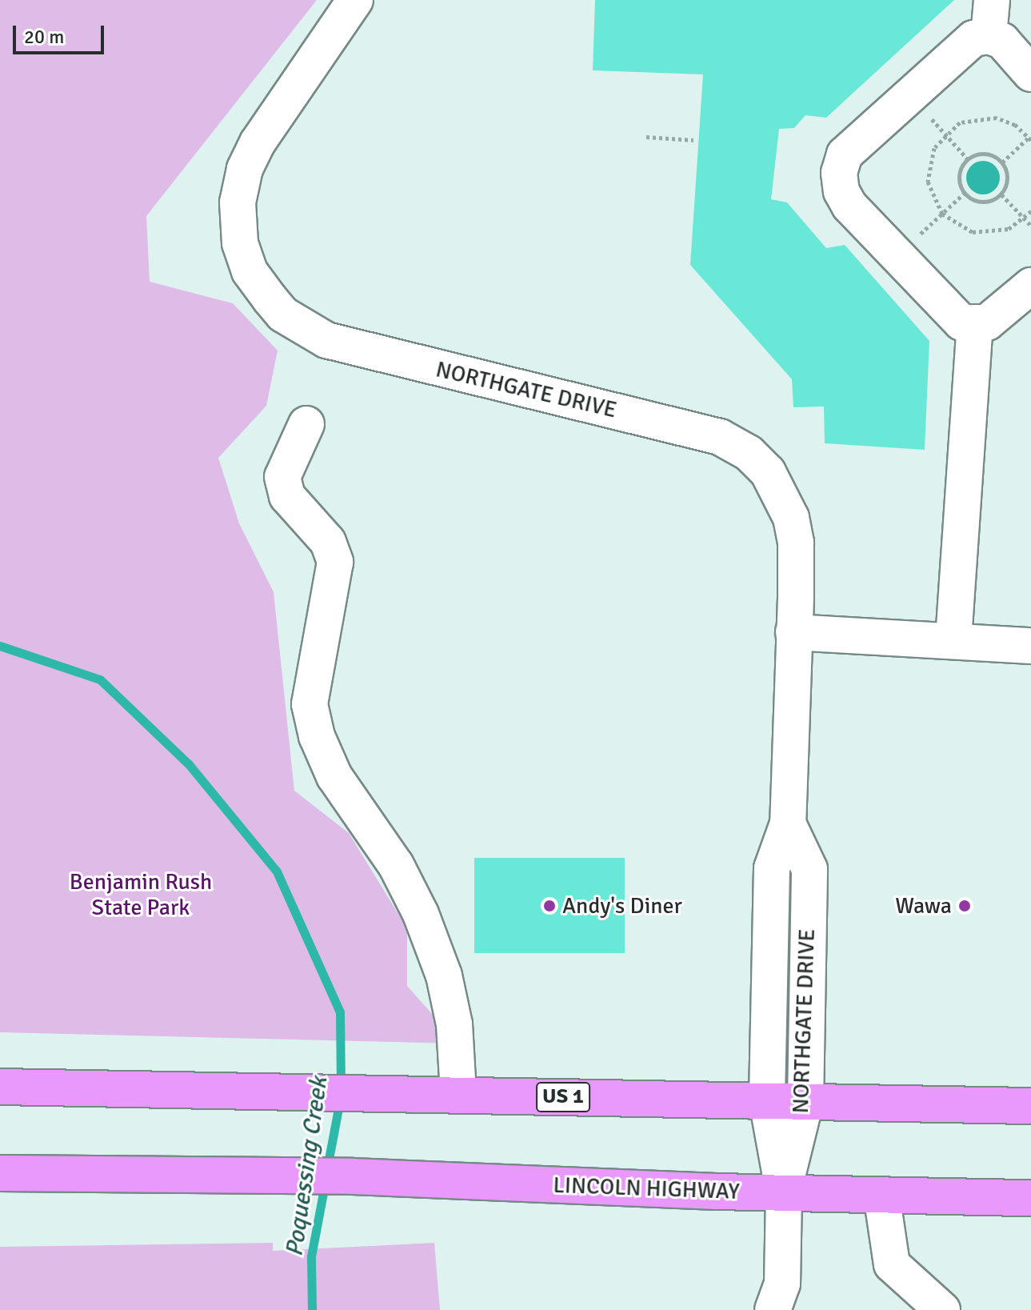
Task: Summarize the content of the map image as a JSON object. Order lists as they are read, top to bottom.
{
  "streets": {
    "highway": ["US 1", "LINCOLN HIGHWAY"],
    "lane": ["NORTHGATE DRIVE"]
  },
  "crossings": [
    ["NORTHGATE DRIVE", "US 1"],
    ["NORTHGATE DRIVE", "LINCOLN HIGHWAY"]
  ],
  "water": ["Poquessing Creek"],
  "parks": ["Benjamin Rush State Park"],
  "places": ["Andy's Diner", "Wawa"],
  "scale_bar": "20 m"
}
